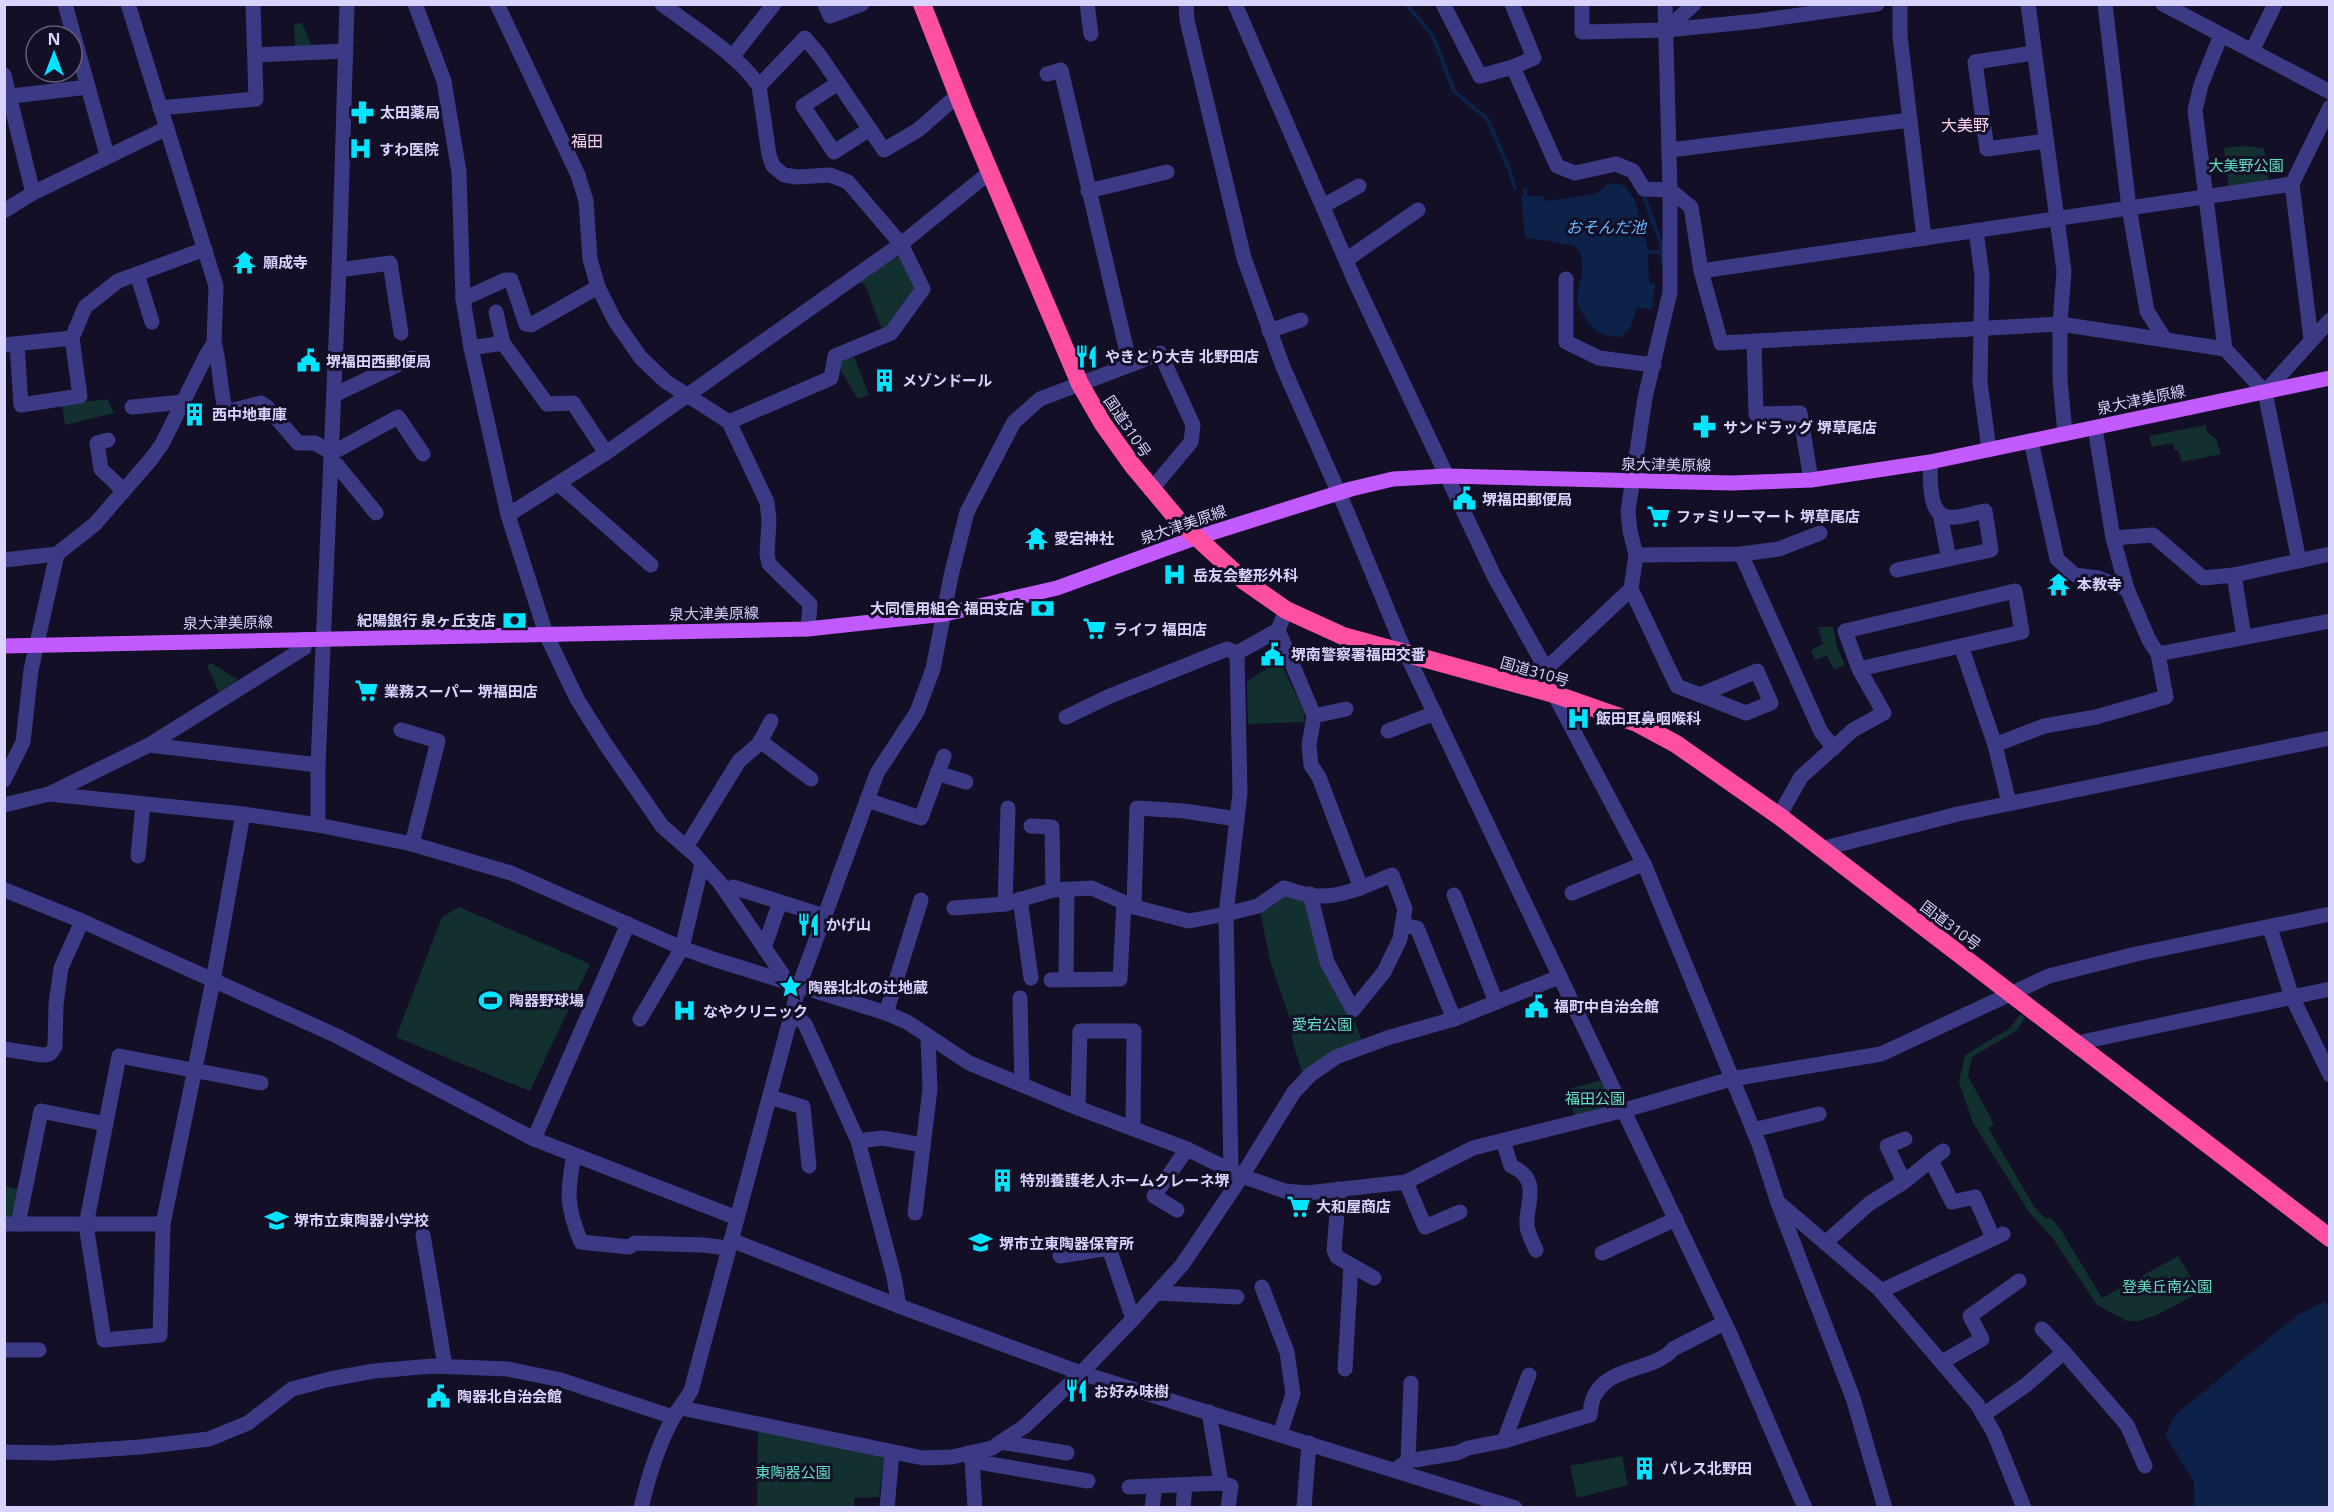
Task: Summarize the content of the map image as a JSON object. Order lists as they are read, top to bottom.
{
  "streets": {
    "highway": ["国道310号"],
    "main road": ["泉大津美原線"]
  },
  "crossings": [
    ["泉大津美原線", "国道310号"]
  ],
  "districts": ["大美野", "福田"],
  "water": ["おそんだ池"],
  "parks": [
    "大美野公園",
    "愛宕公園",
    "福田公園",
    "登美丘南公園",
    "東陶器公園"
  ],
  "places": {
    "pharmacy": ["太田薬局", "サンドラッグ 堺草尾店"],
    "hospital": [
      "すわ医院",
      "岳友会整形外科",
      "飯田耳鼻咽喉科",
      "なやクリニック"
    ],
    "temple": ["願成寺", "愛宕神社", "本教寺"],
    "restaurant": ["やきとり大吉 北野田店", "かげ山", "お好み味樹"],
    "public building": [
      "堺福田西郵便局",
      "堺福田郵便局",
      "堺南警察署福田交番",
      "福町中自治会館",
      "陶器北自治会館"
    ],
    "building": [
      "メゾンドール",
      "西中地車庫",
      "特別養護老人ホームクレーネ堺",
      "パレス北野田"
    ],
    "supermarket": [
      "ファミリーマート 堺草尾店",
      "ライフ 福田店",
      "業務スーパー 堺福田店",
      "大和屋商店"
    ],
    "bank": ["大同信用組合 福田支店", "紀陽銀行 泉ヶ丘支店"],
    "place": ["陶器北北の辻地蔵"],
    "sports": ["陶器野球場"],
    "school or university": ["堺市立東陶器小学校", "堺市立東陶器保育所"]
  },
  "north": "top"
}
